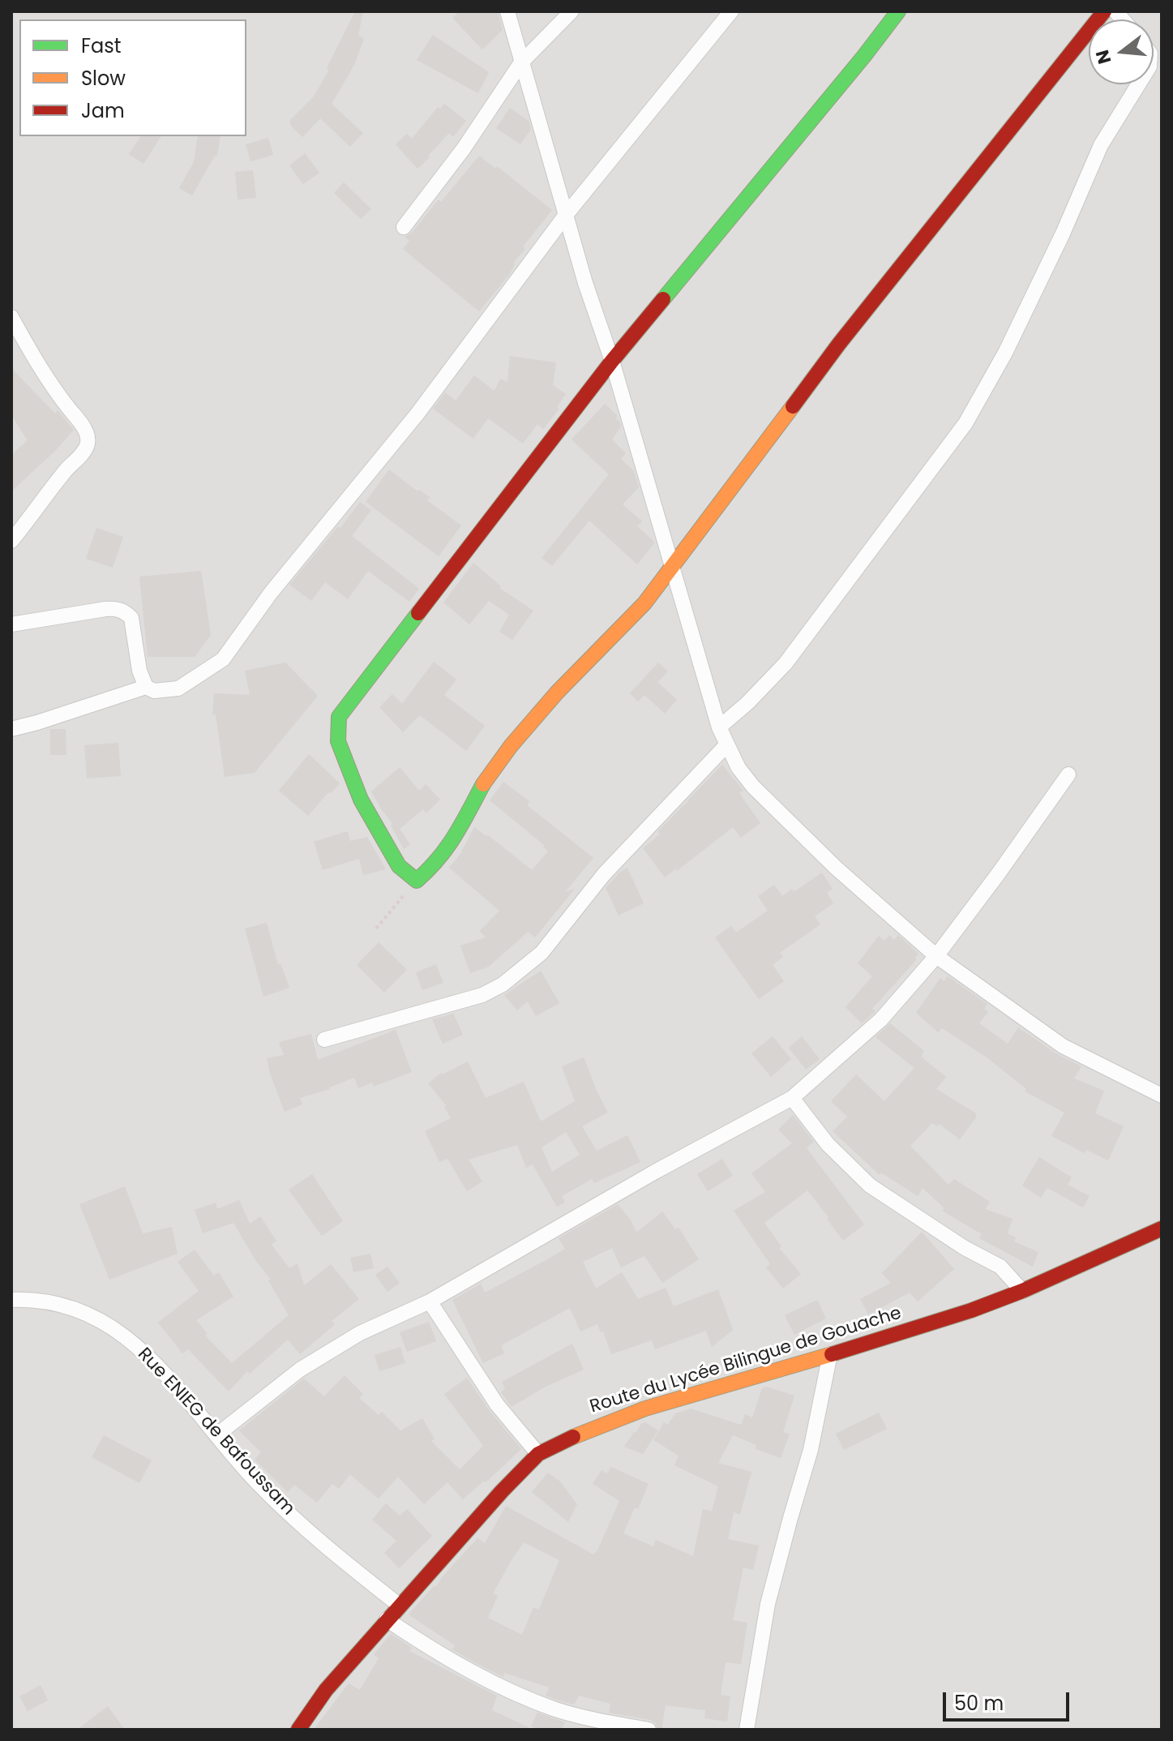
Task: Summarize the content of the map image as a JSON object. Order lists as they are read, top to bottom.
{
  "streets": {
    "street": ["Route du Lycée Bilingue de Gouache", "Rue ENIEG de Bafoussam"]
  },
  "crossings": [
    ["Route du Lycée Bilingue de Gouache", "Rue ENIEG de Bafoussam"]
  ],
  "legend": ["Fast", "Slow", "Jam"],
  "scale_bar": "50 m",
  "north": "left"
}
